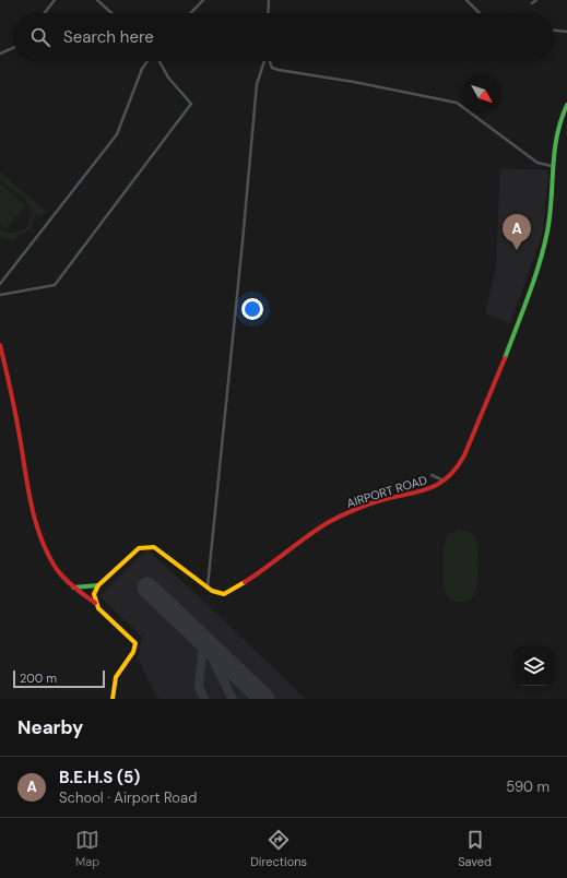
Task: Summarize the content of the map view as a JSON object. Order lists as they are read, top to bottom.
{
  "streets": {
    "main road": ["AIRPORT ROAD"]
  },
  "scale_bar": "200 m",
  "north": "bottom right",
  "page": {
    "search": "Search here",
    "pins": "A",
    "scale": "200 m",
    "heading": "Nearby",
    "list": [
      {
        "mark": "A",
        "name": "B.E.H.S (5)",
        "note": "School · Airport Road",
        "value": "590 m"
      }
    ],
    "nav": ["Map", "Directions", "Saved"]
  }
}
